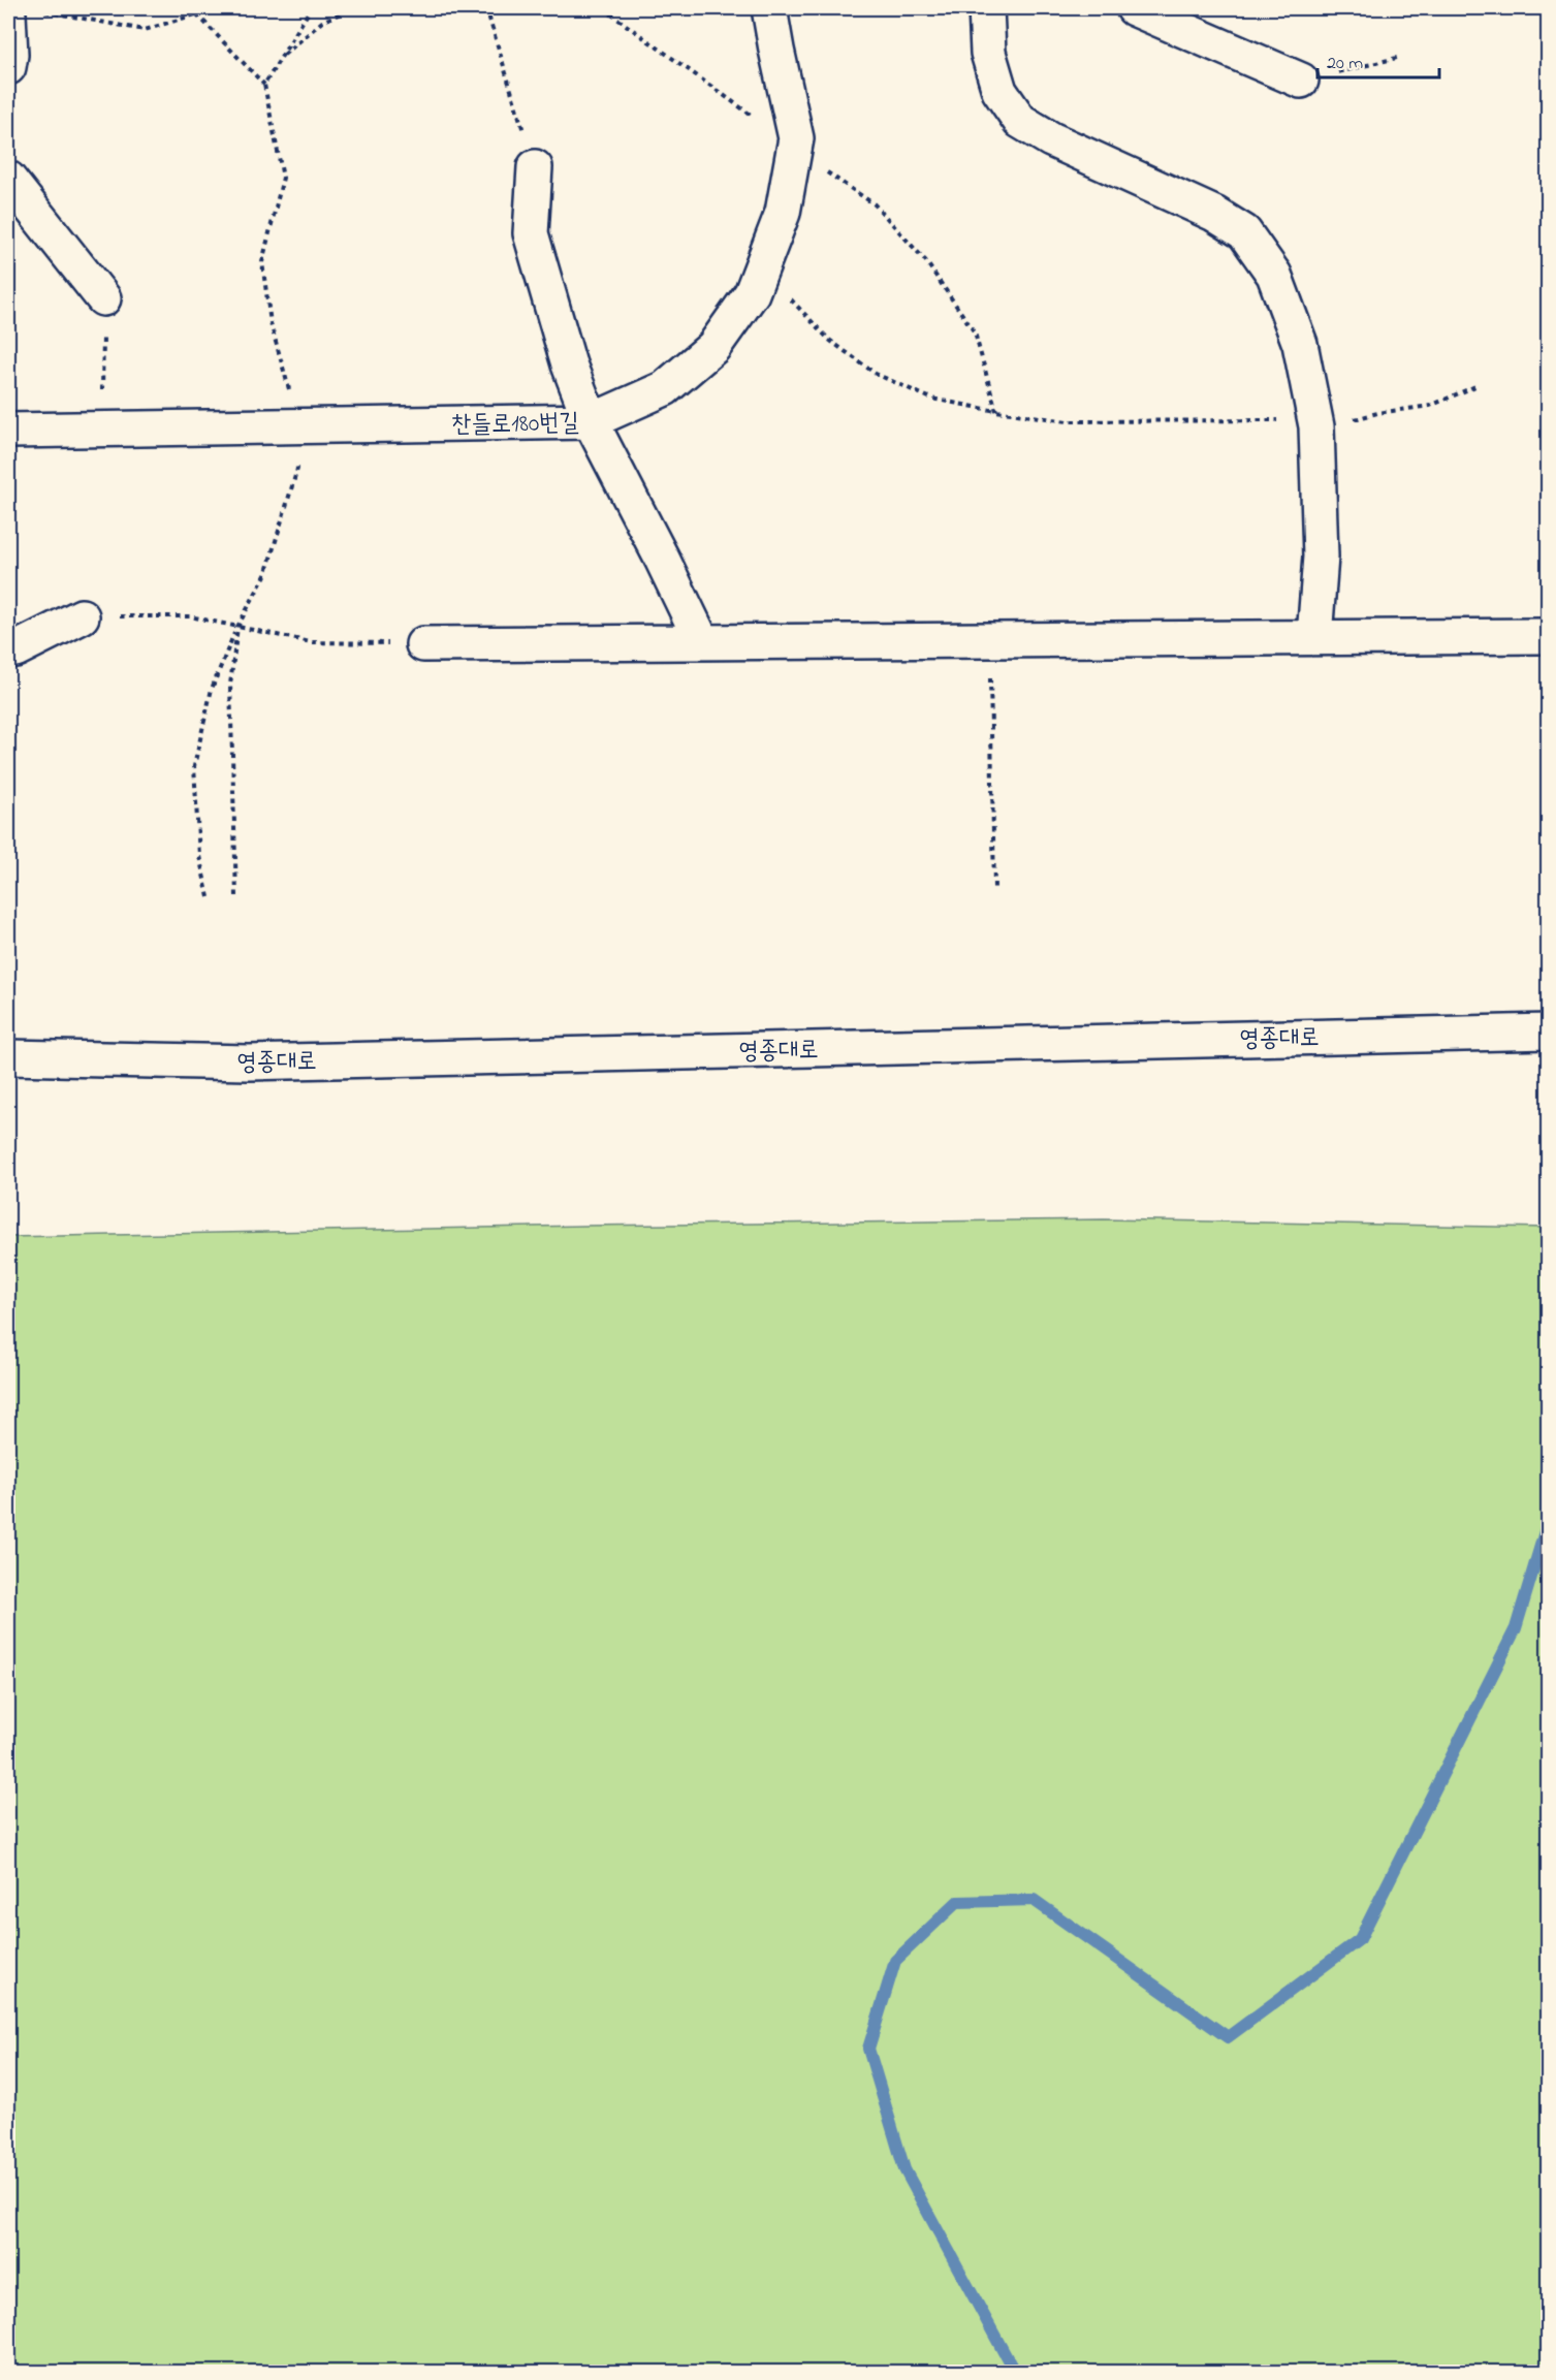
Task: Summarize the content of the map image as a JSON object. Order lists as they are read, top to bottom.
{
  "streets": {
    "street": ["찬들로180번길", "영종대로"]
  },
  "scale_bar": "20 m"
}
